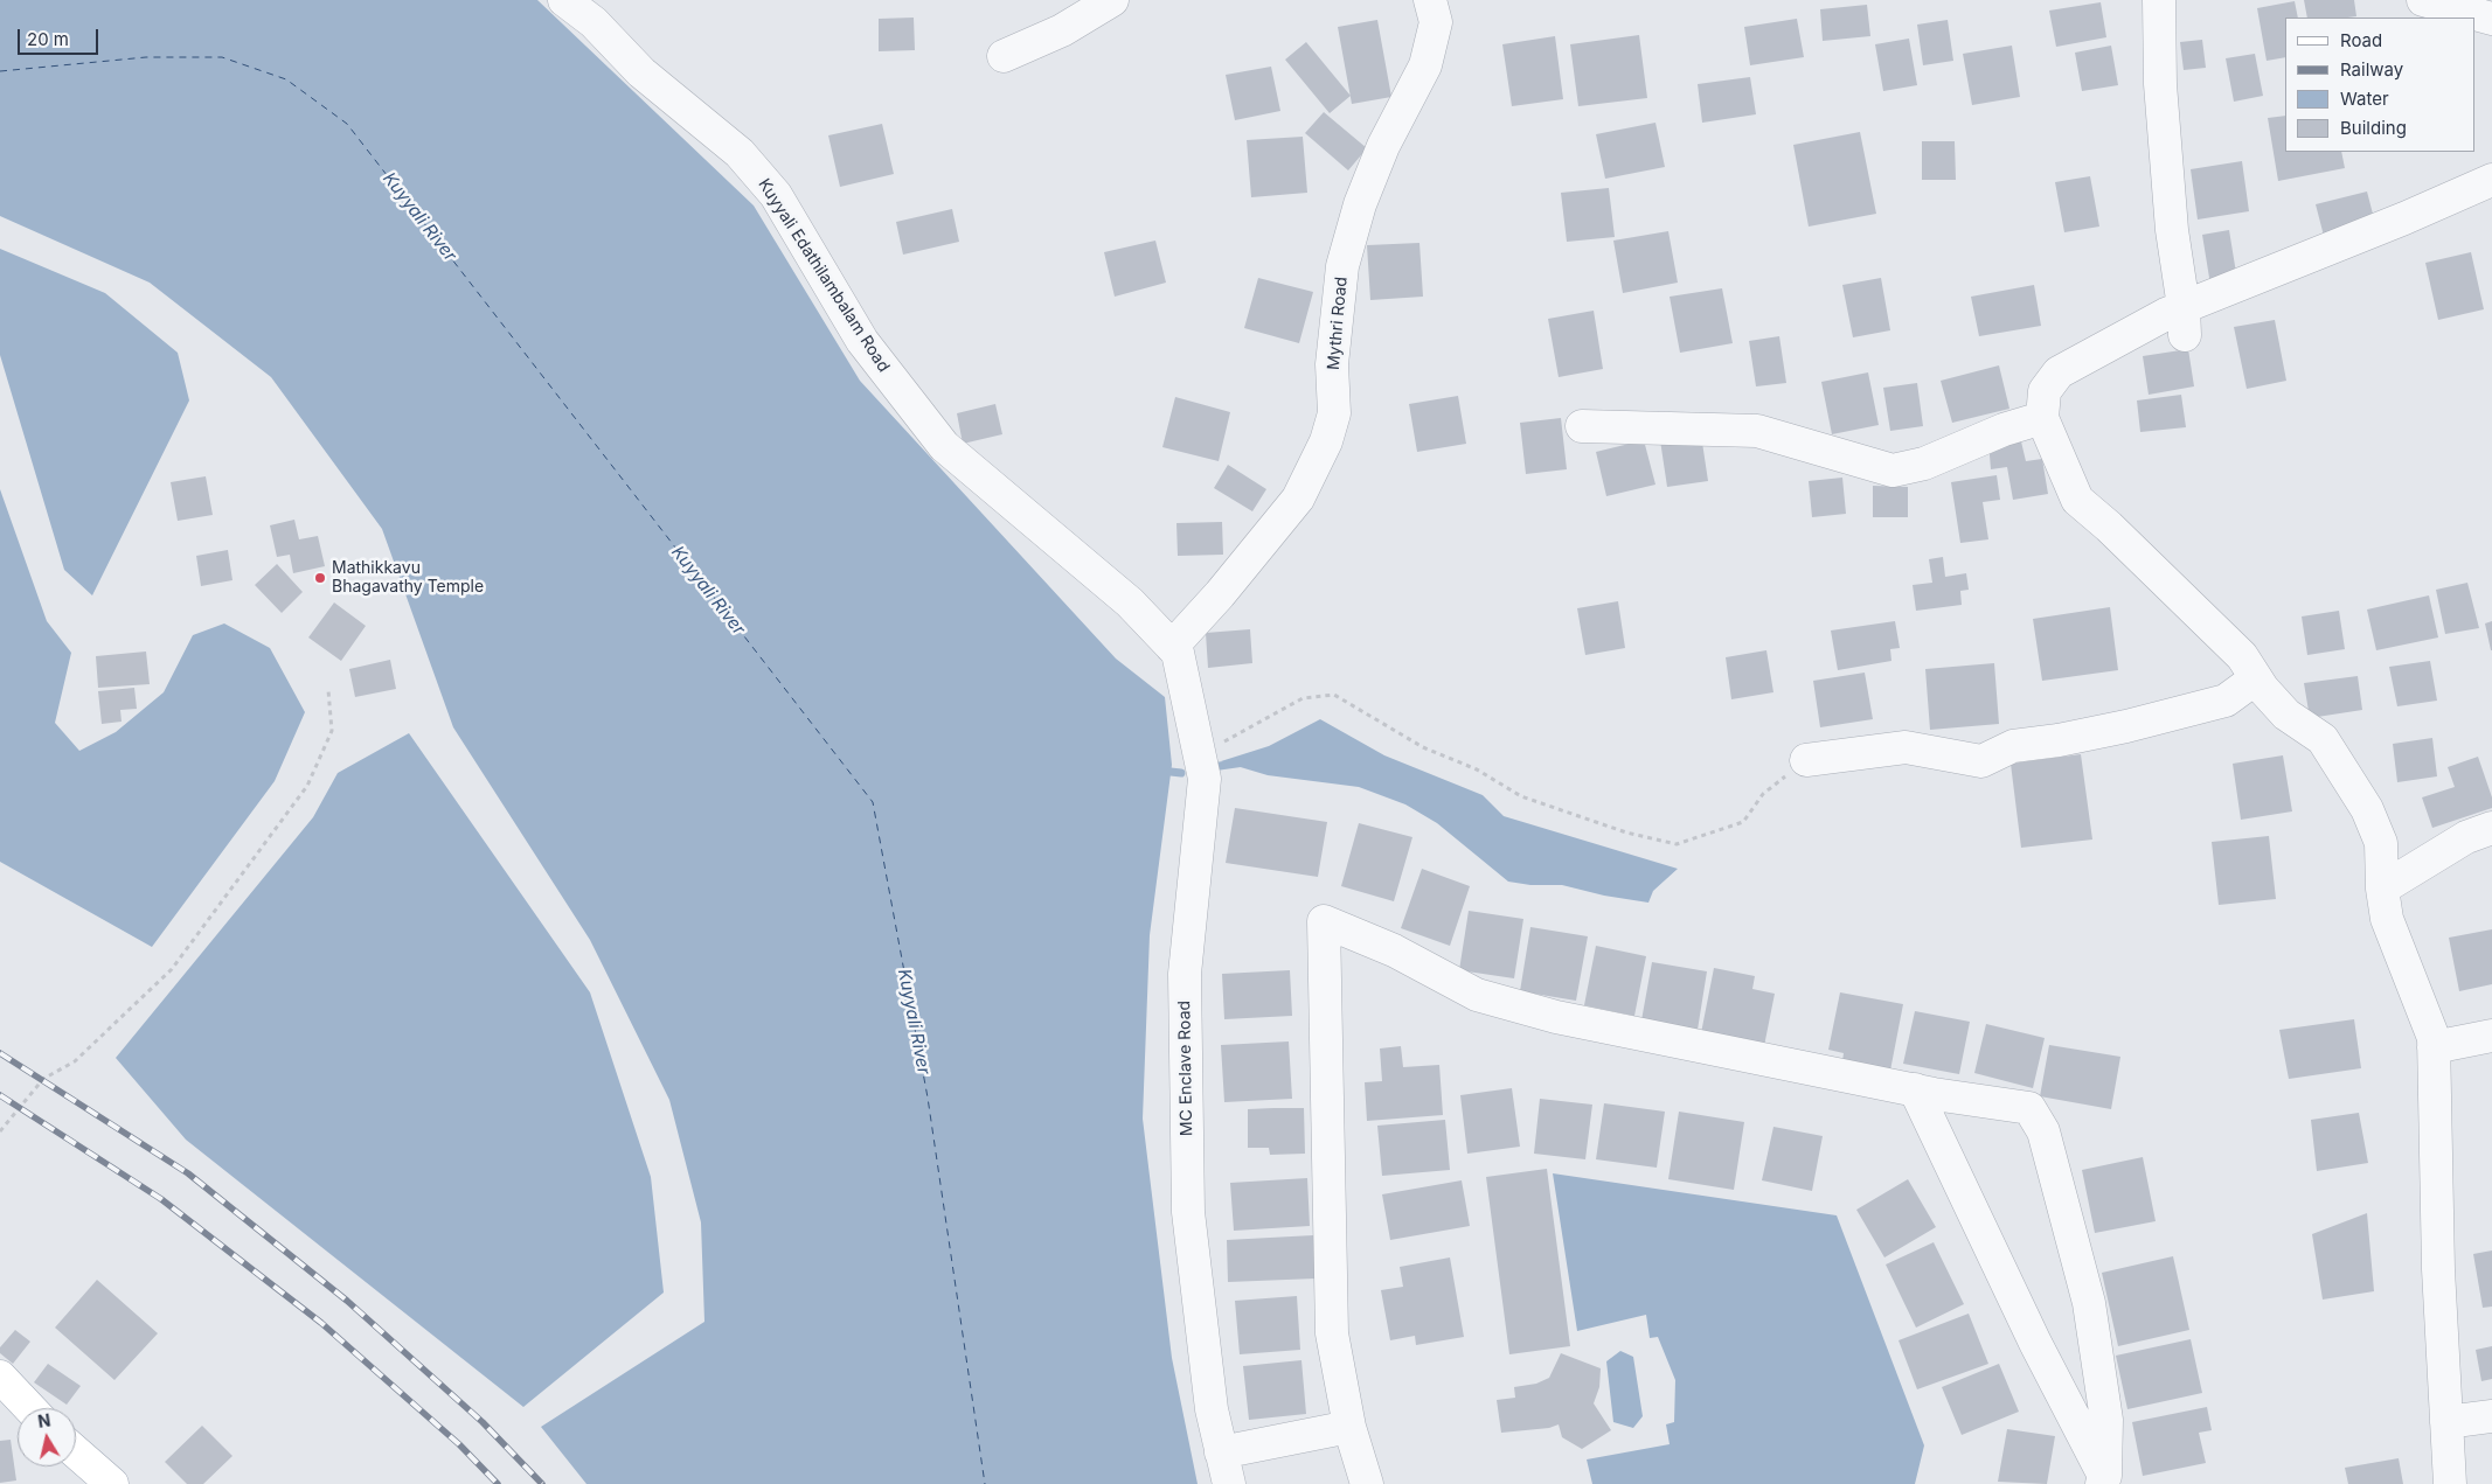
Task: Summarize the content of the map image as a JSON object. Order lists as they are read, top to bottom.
{
  "streets": {
    "street": ["Kuyyali Edathilambalam Road", "Mythri Road", "MC Enclave Road"]
  },
  "crossings": [
    ["Kuyyali Edathilambalam Road", "Mythri Road"],
    ["Kuyyali Edathilambalam Road", "MC Enclave Road"],
    ["Mythri Road", "MC Enclave Road"]
  ],
  "water": ["Kuyyali River"],
  "places": ["Mathikkavu Bhagavathy Temple"],
  "legend": [
    "Road",
    "Railway",
    "Water",
    "Building"
  ],
  "scale_bar": "20 m",
  "north": "top"
}
